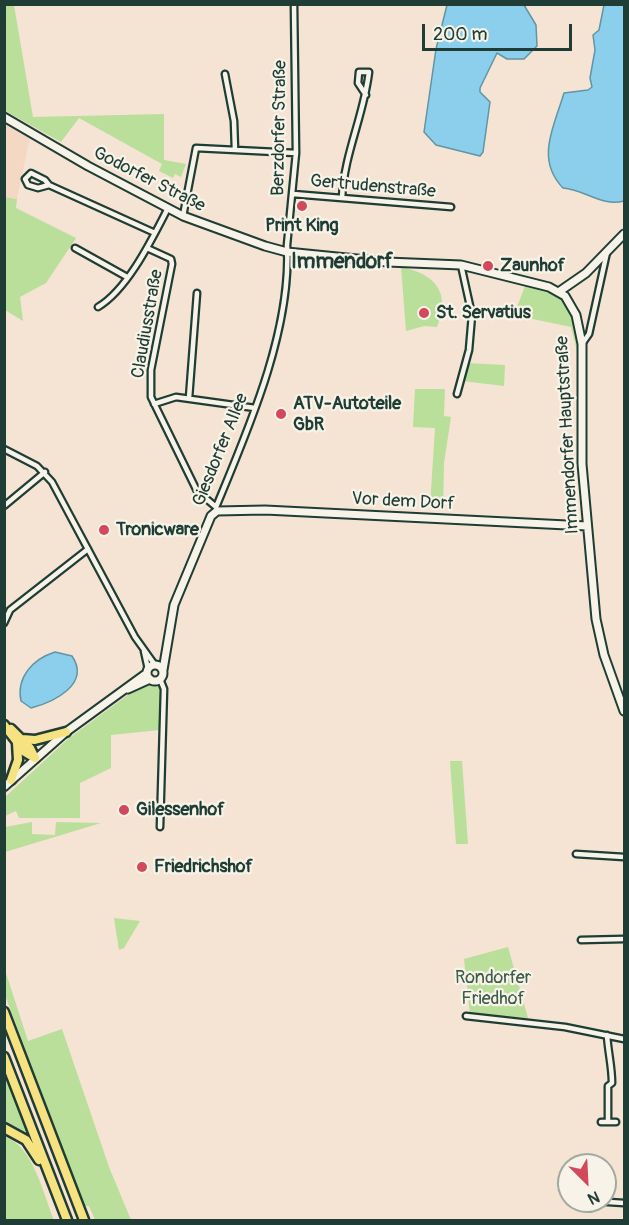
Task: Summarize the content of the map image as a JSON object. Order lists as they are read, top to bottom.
{
  "streets": {
    "street": [
      "Berzdorfer Straße",
      "Godorfer Straße",
      "Gertrudenstraße",
      "Claudiusstraße",
      "Immendorfer Hauptstraße",
      "Giesdorfer Allee",
      "Vor dem Dorf"
    ]
  },
  "crossings": [
    ["Berzdorfer Straße", "Godorfer Straße"],
    ["Berzdorfer Straße", "Gertrudenstraße"],
    ["Berzdorfer Straße", "Giesdorfer Allee"],
    ["Godorfer Straße", "Giesdorfer Allee"],
    ["Claudiusstraße", "Giesdorfer Allee"],
    ["Claudiusstraße", "Vor dem Dorf"],
    ["Immendorfer Hauptstraße", "Vor dem Dorf"],
    ["Giesdorfer Allee", "Vor dem Dorf"]
  ],
  "districts": ["Immendorf"],
  "parks": ["Rondorfer Friedhof"],
  "places": [
    "Print King",
    "Zaunhof",
    "St. Servatius",
    "ATV-Autoteile GbR",
    "Tronicware",
    "Gilessenhof",
    "Friedrichshof"
  ],
  "scale_bar": "200 m",
  "north": "bottom right"
}
